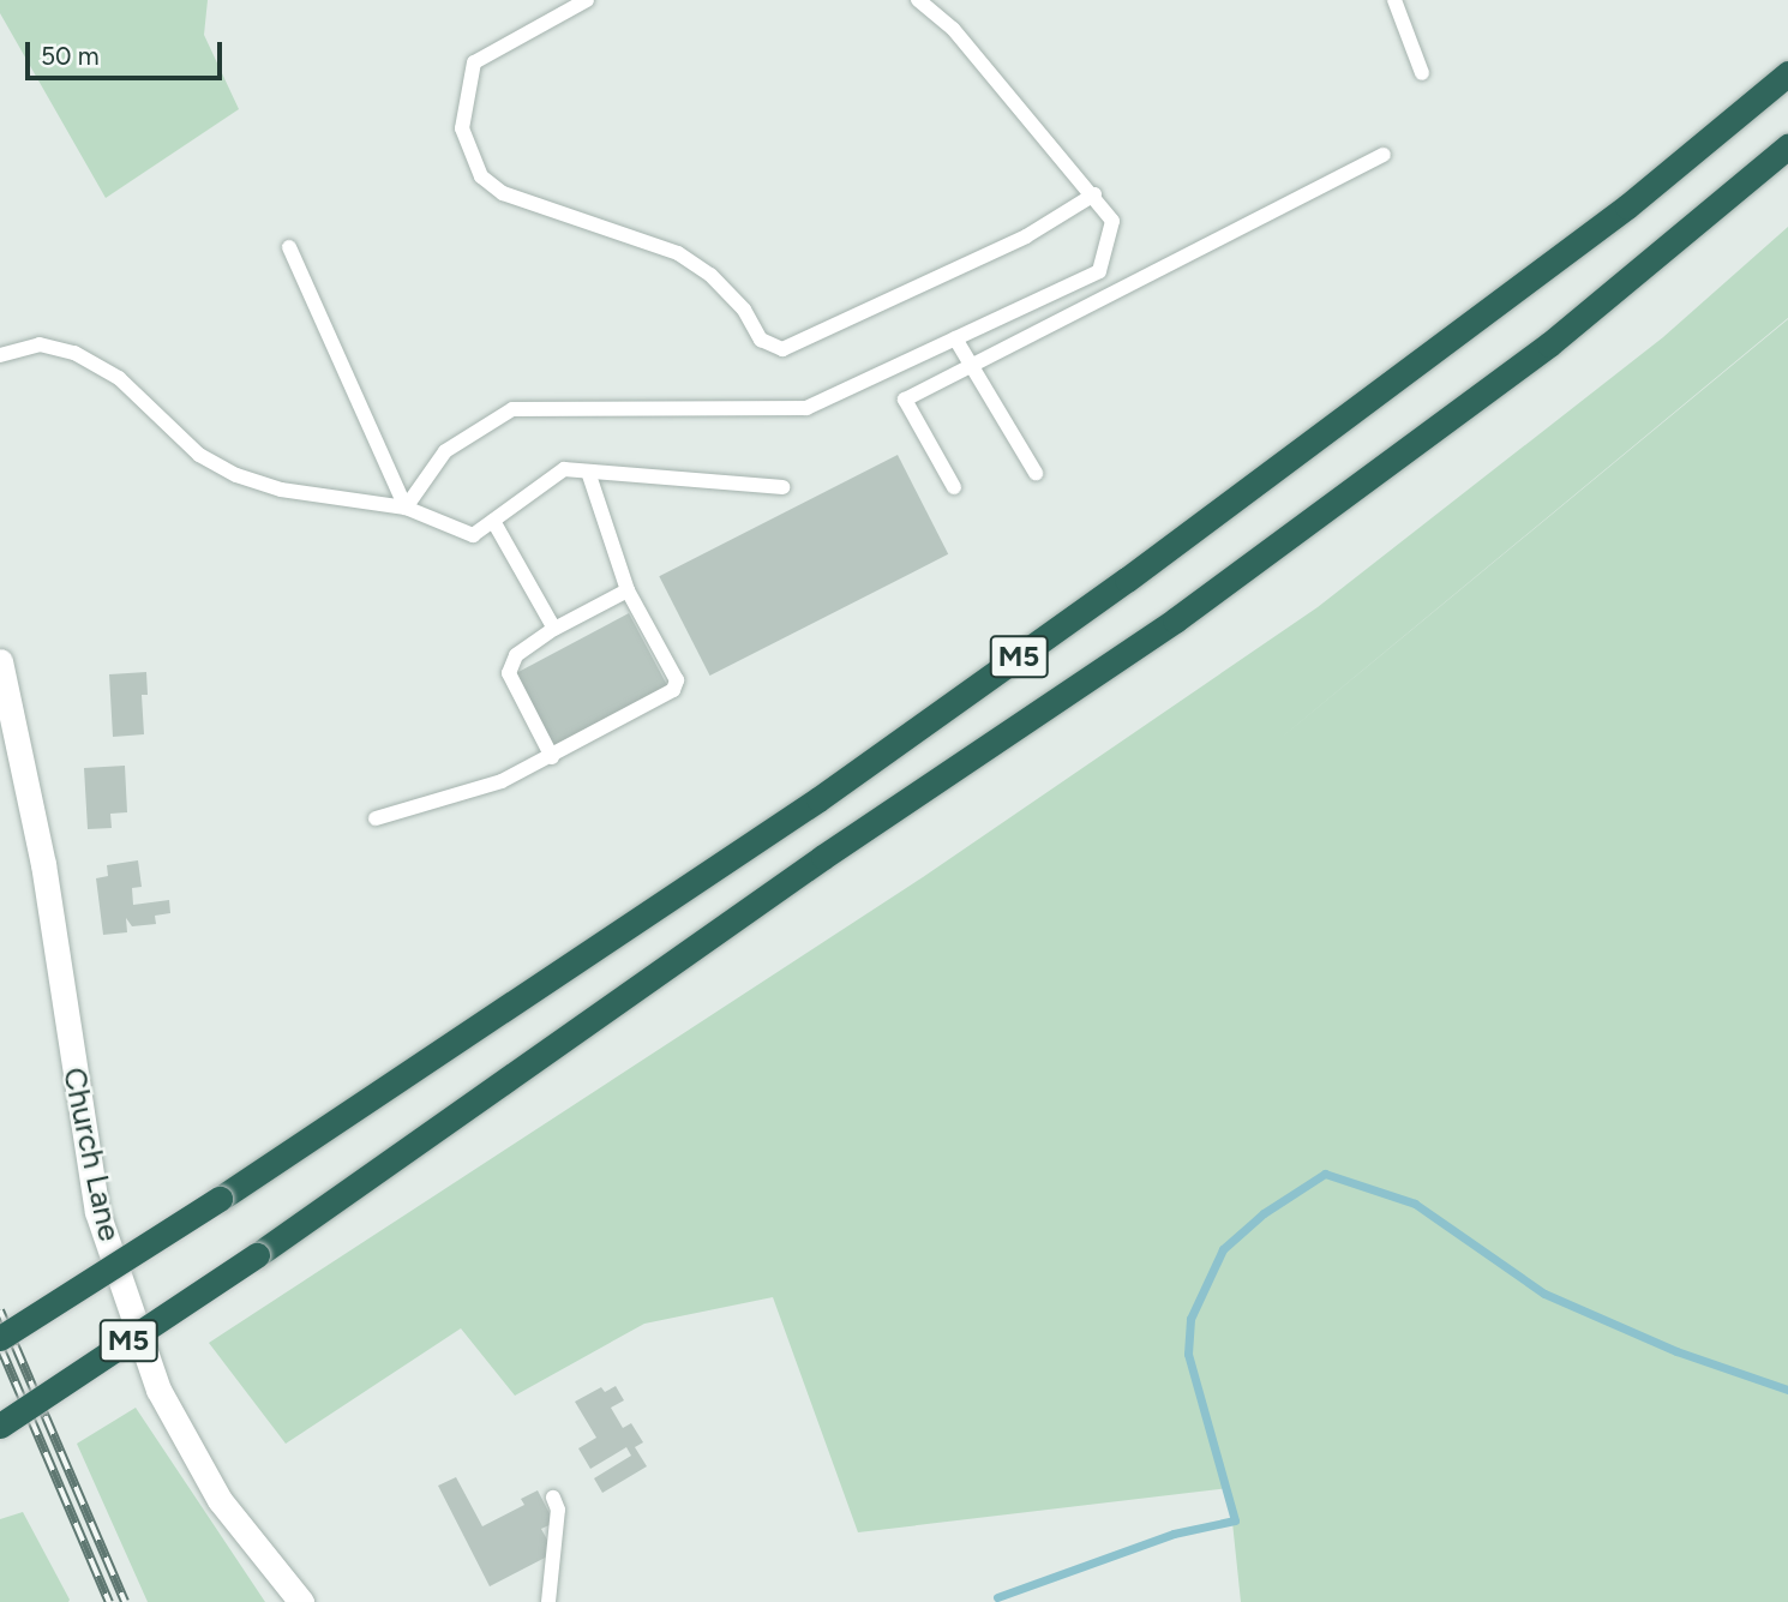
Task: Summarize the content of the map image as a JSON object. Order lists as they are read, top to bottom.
{
  "streets": {
    "highway": ["M5"],
    "street": ["Church Lane"]
  },
  "scale_bar": "50 m"
}
